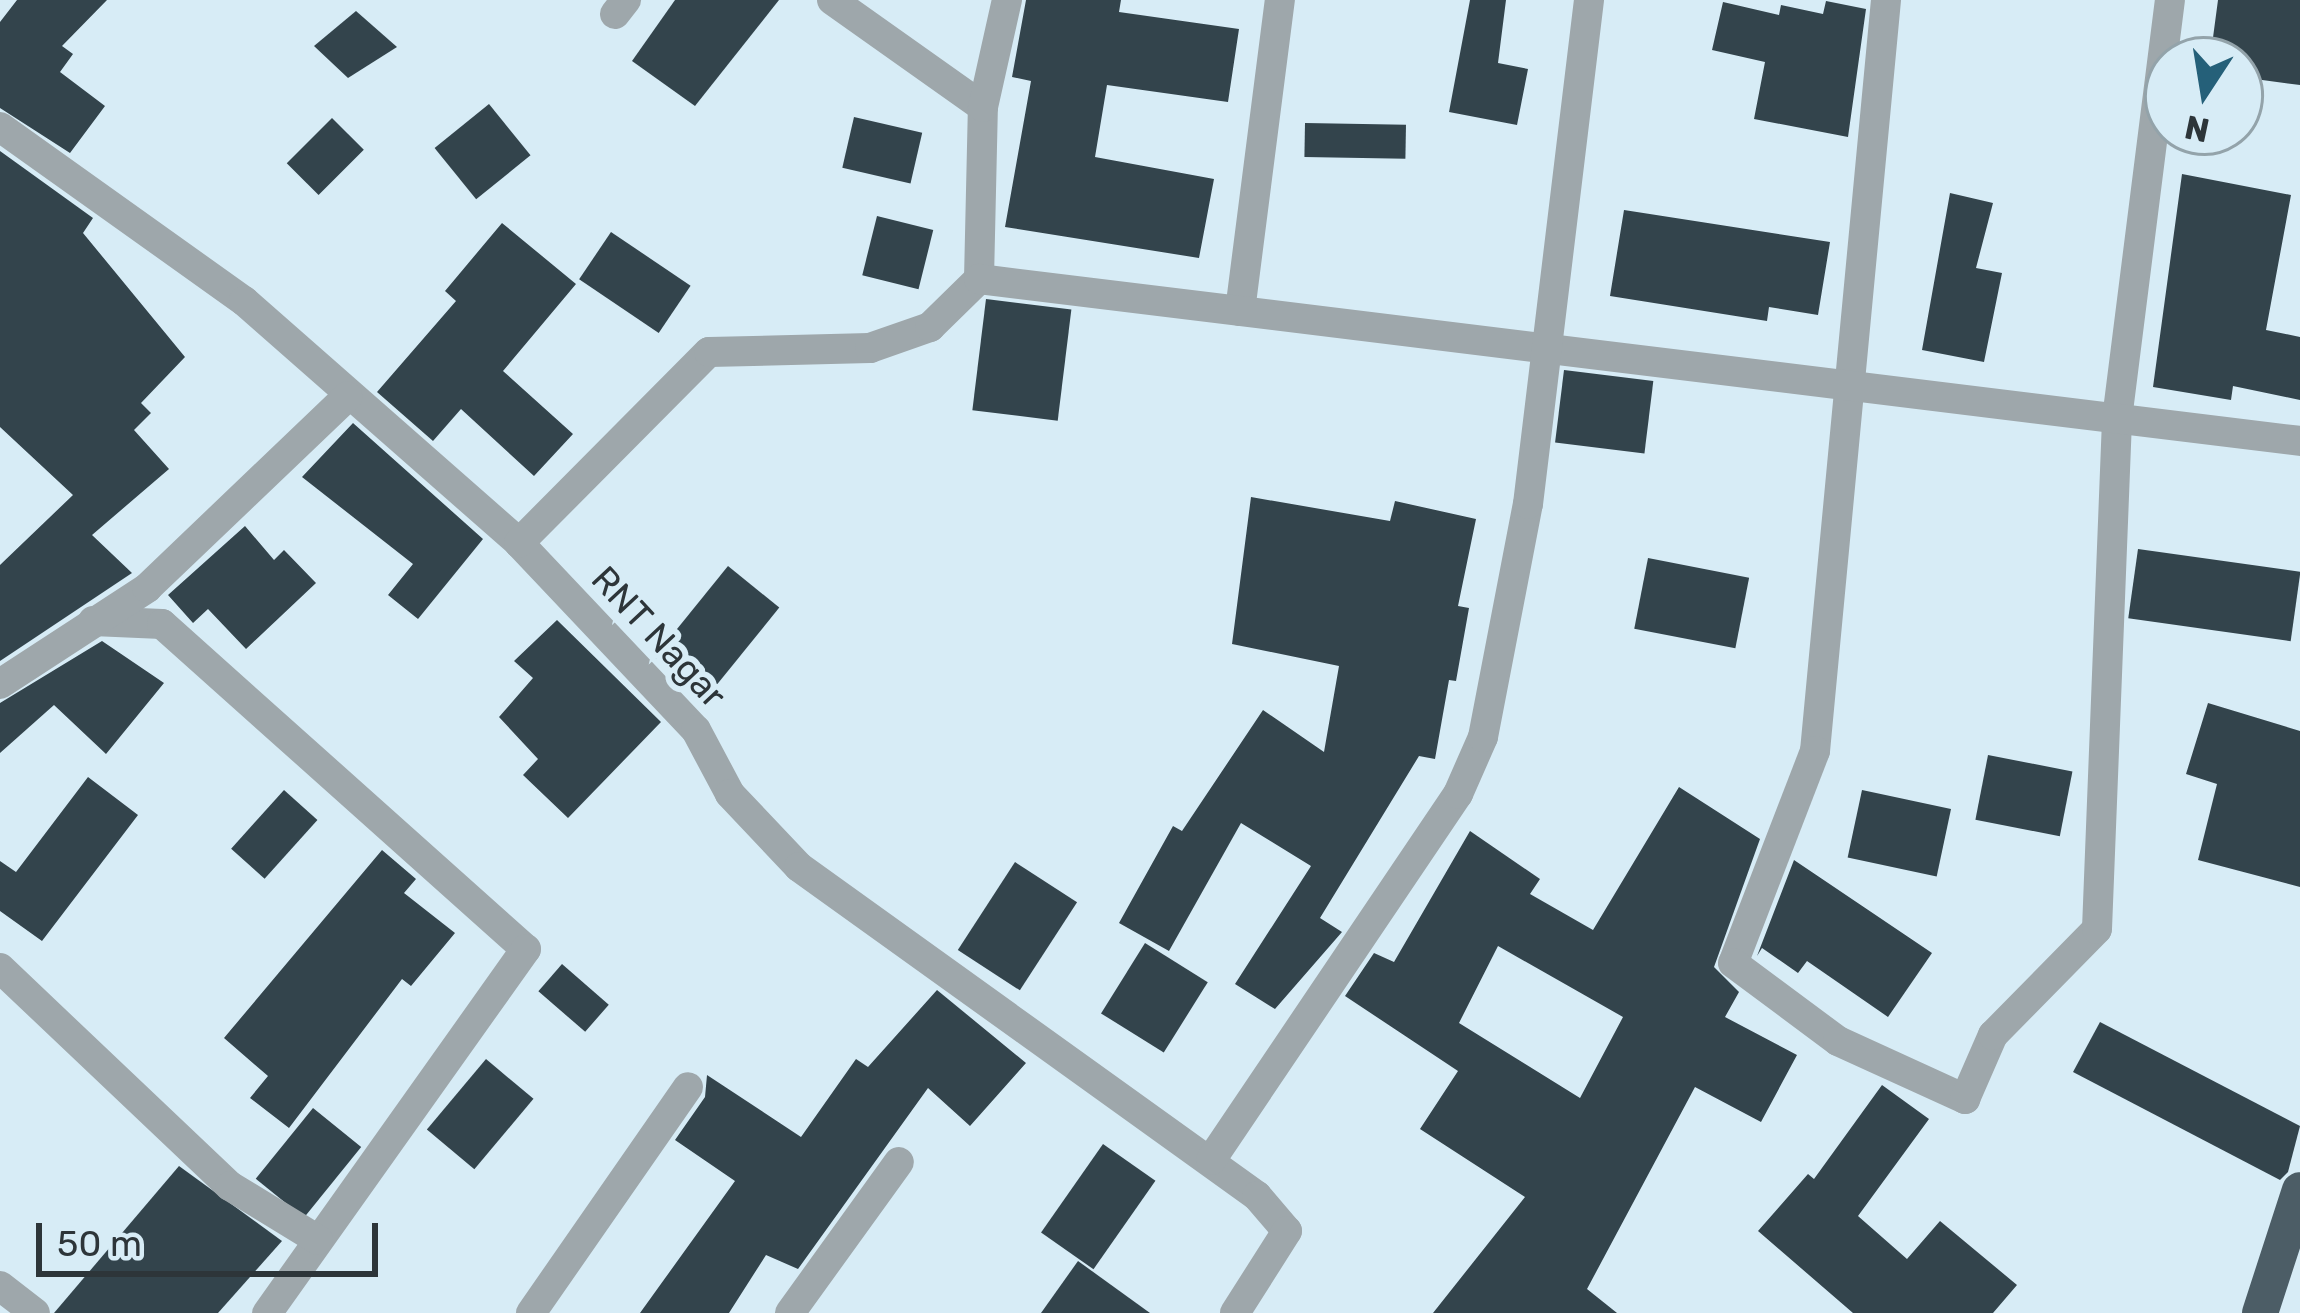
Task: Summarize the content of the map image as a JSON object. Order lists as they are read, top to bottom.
{
  "streets": {
    "street": ["RNT Nagar"]
  },
  "scale_bar": "50 m",
  "north": "bottom"
}
